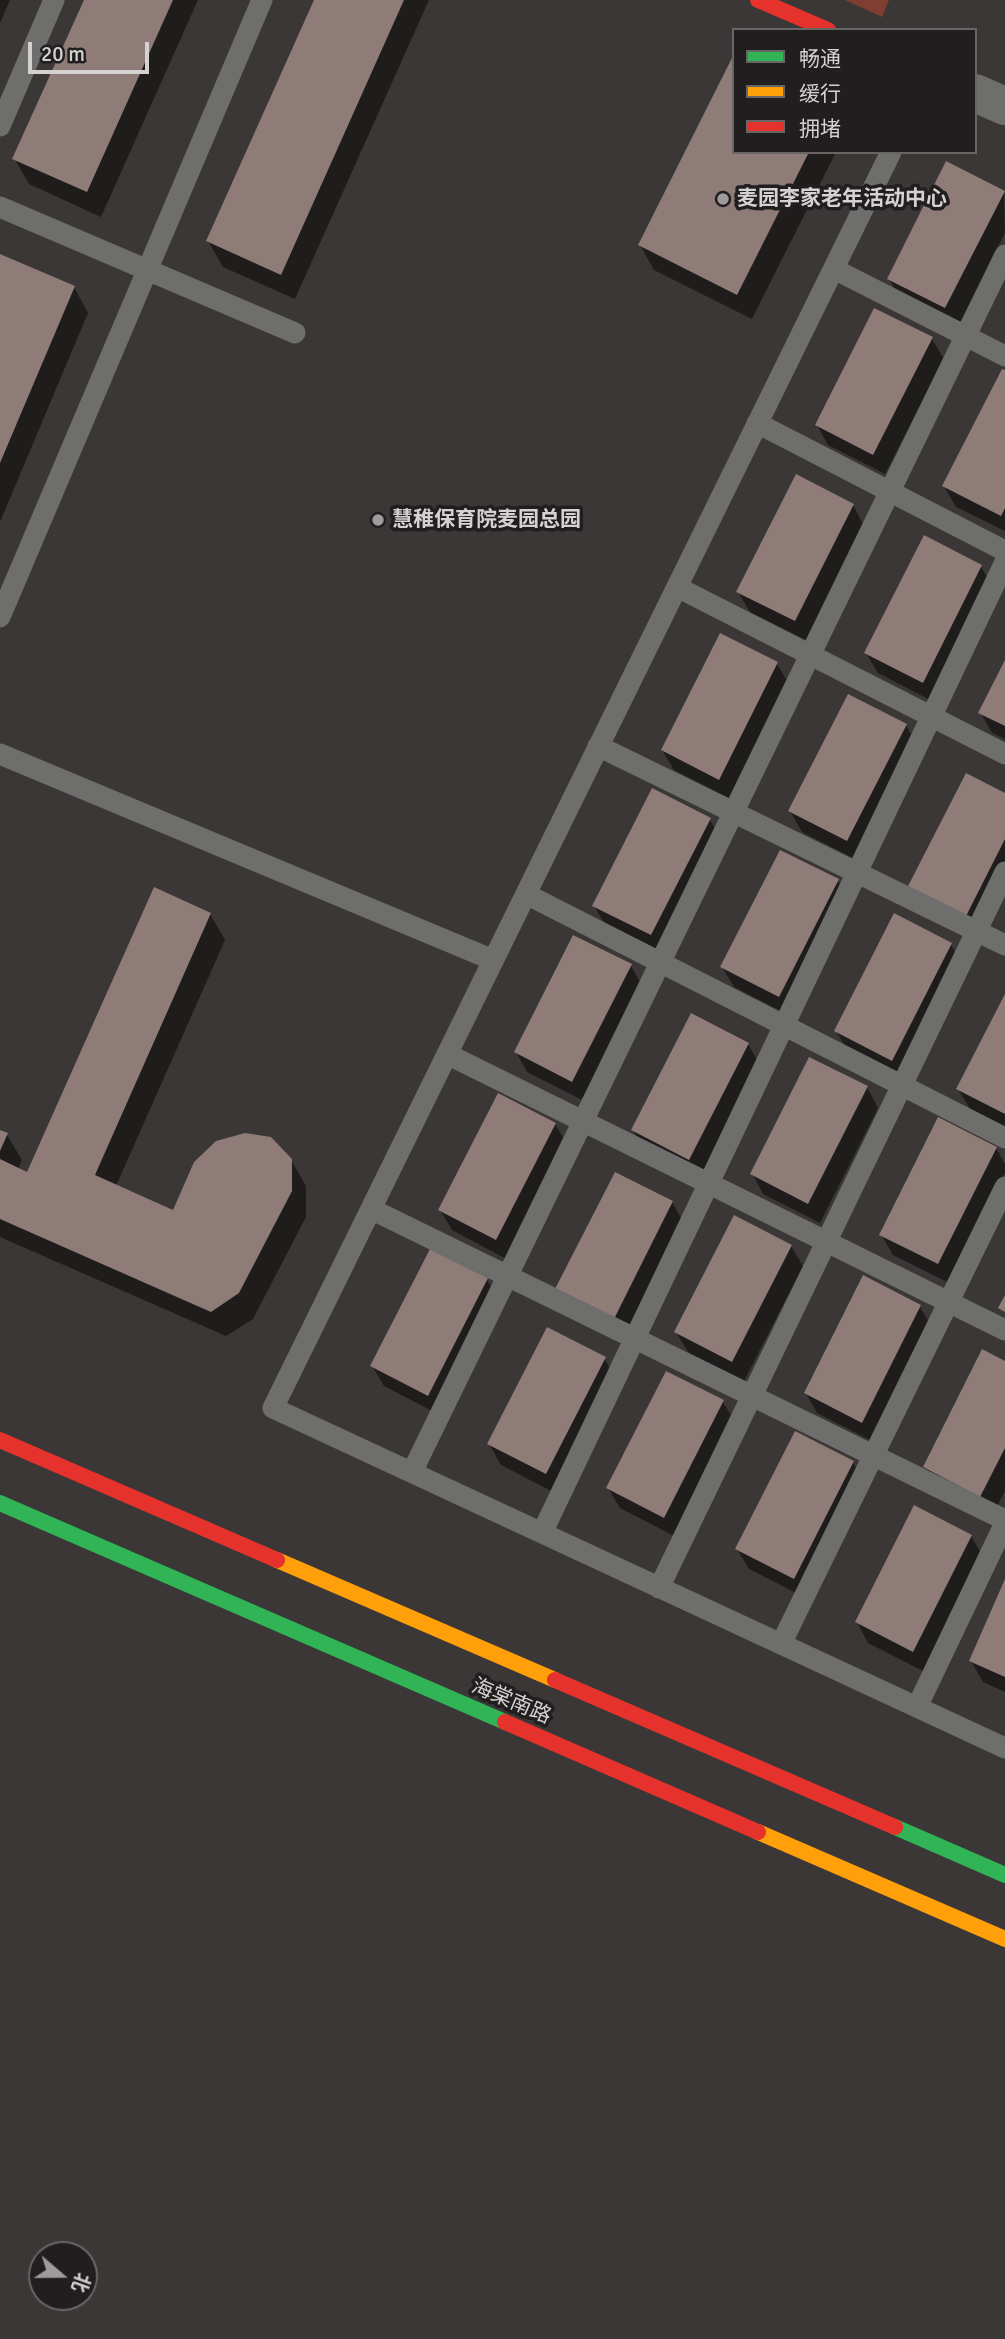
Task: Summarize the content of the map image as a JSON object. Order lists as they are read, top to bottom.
{
  "streets": {
    "main road": ["海棠南路"]
  },
  "places": ["麦园李家老年活动中心", "慧稚保育院麦园总园"],
  "legend": ["畅通", "缓行", "拥堵"],
  "scale_bar": "20 m",
  "north": "right"
}
